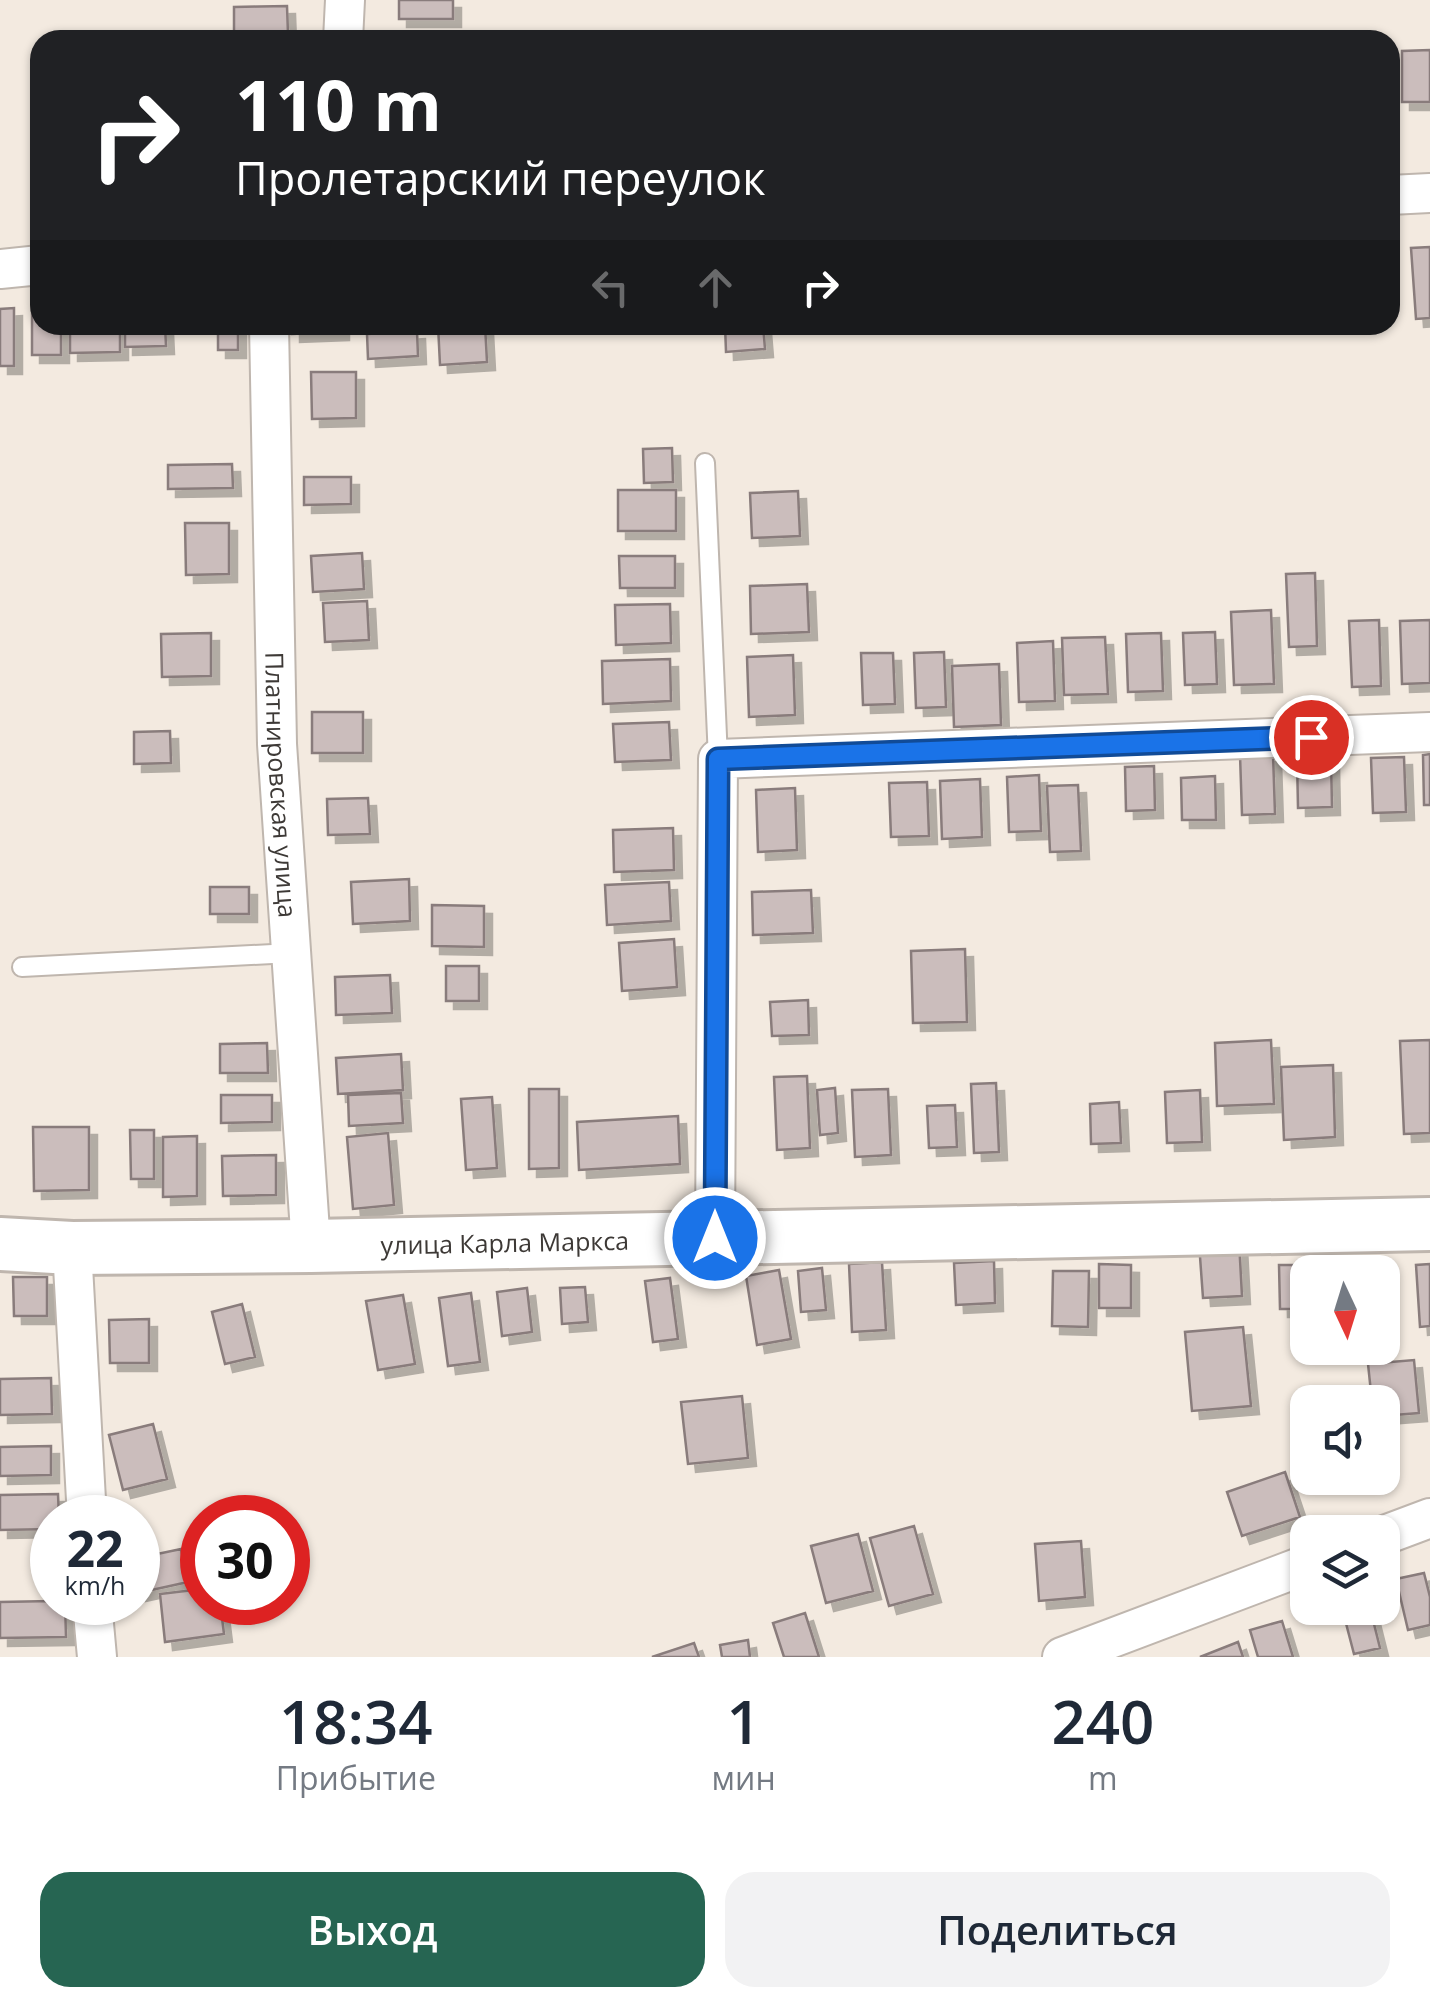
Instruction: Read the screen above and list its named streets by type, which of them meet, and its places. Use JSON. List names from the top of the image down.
{
  "streets": {
    "main road": ["улица Карла Маркса"],
    "street": ["Платнировская улица"]
  },
  "crossings": [
    ["Платнировская улица", "улица Карла Маркса"]
  ],
  "north": "bottom",
  "page": {
    "turn": ["110 m", "Пролетарский переулок"],
    "speed": "22 km/h",
    "limit": "30",
    "eta": [
      "18:34",
      "Прибытие",
      "1",
      "мин",
      "240",
      "m"
    ],
    "buttons": ["Выход", "Поделиться"]
  }
}
